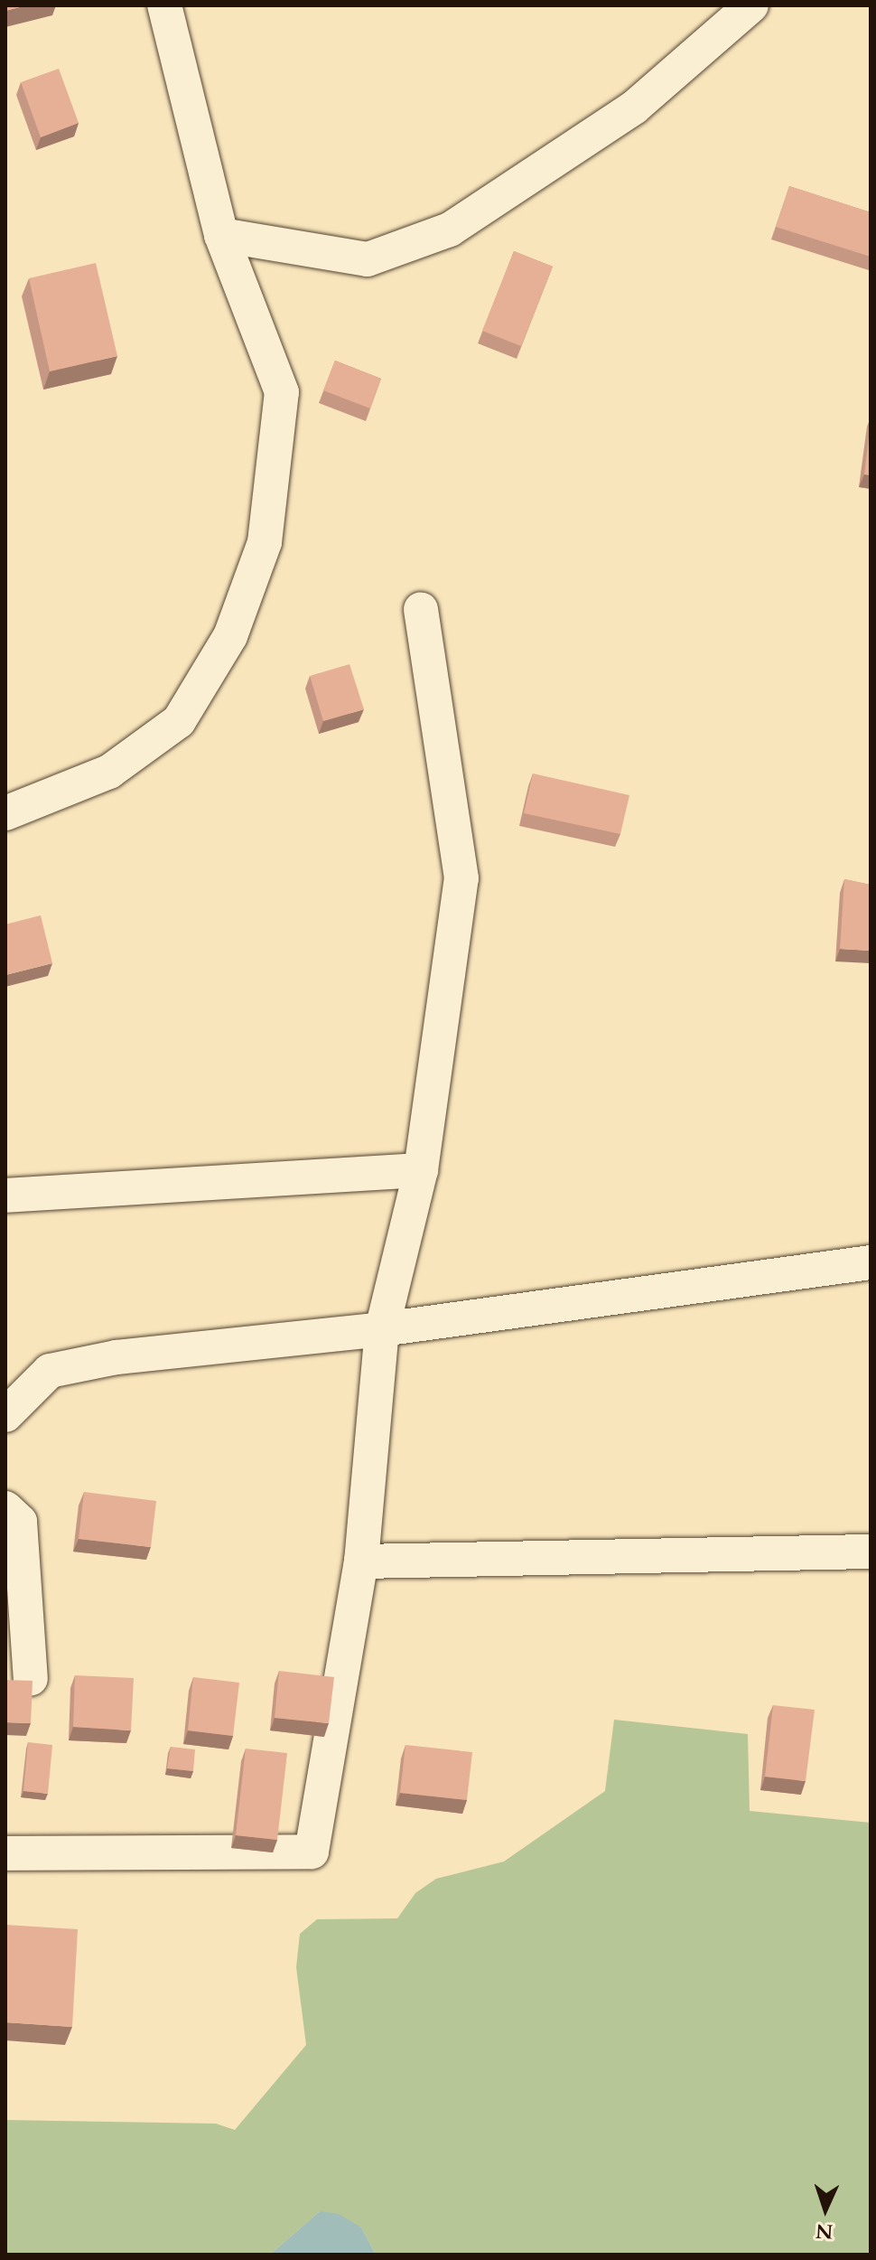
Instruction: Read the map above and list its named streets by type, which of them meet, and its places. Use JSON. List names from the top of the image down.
{
  "north": "bottom"
}
